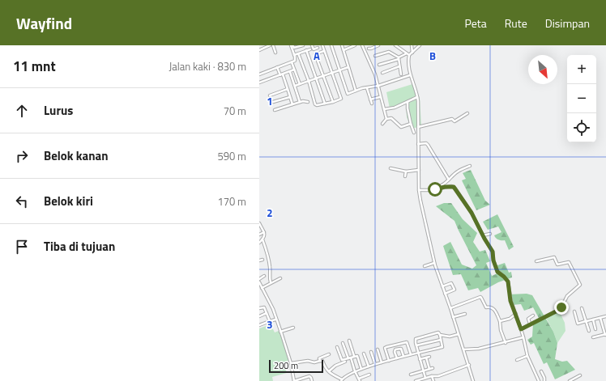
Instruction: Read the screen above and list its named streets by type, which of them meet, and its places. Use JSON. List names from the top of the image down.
{
  "scale_bar": "200 m",
  "north": "bottom right",
  "page": {
    "header": "Wayfind",
    "nav": ["Peta", "Rute", "Disimpan"],
    "heading": ["11 mnt", "Jalan kaki · 830 m"],
    "map_buttons": ["+", "−"],
    "list": [
      ["Lurus", "70 m"],
      ["Belok kanan", "590 m"],
      ["Belok kiri", "170 m"],
      "Tiba di tujuan"
    ],
    "scale": "200 m"
  },
  "grid": {
    "columns": ["A", "B"],
    "rows": ["1", "2", "3"]
  }
}
